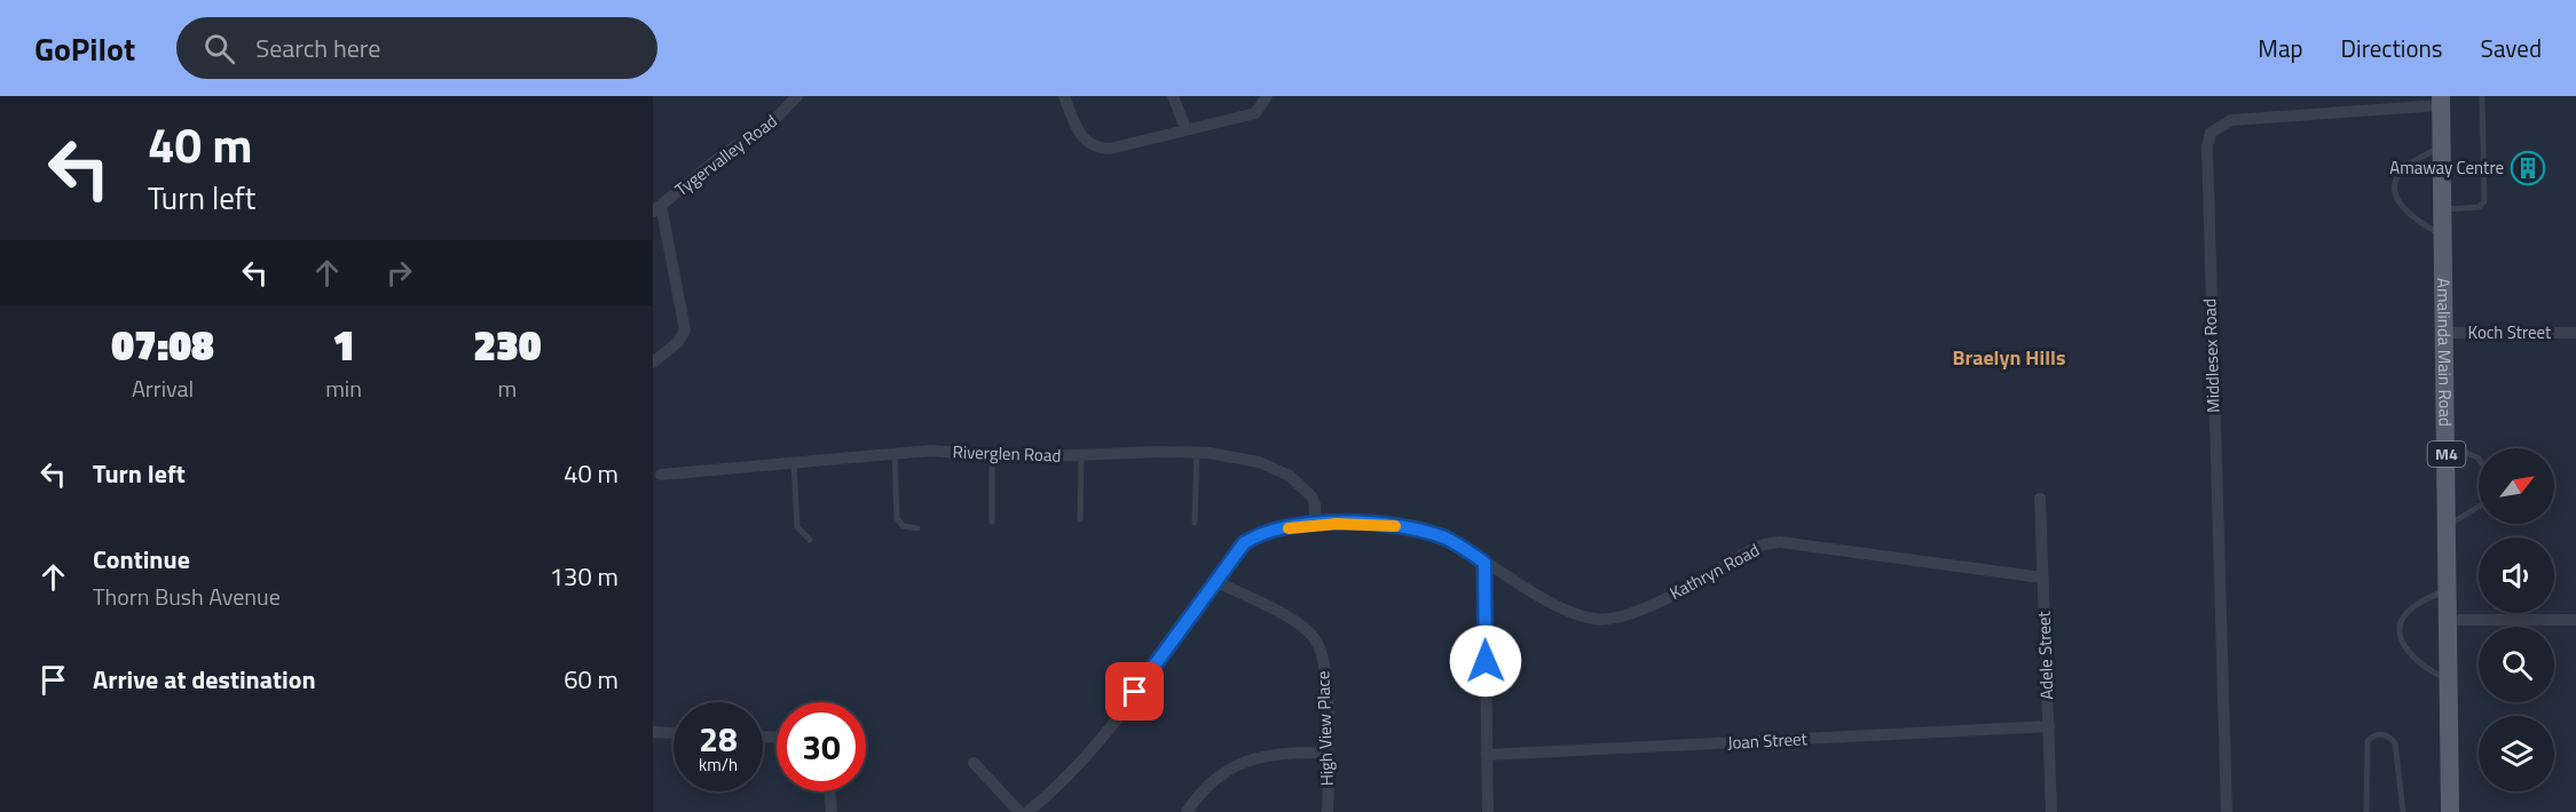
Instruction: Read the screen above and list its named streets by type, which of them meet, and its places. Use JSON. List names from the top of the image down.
{
  "streets": {
    "main road": ["Amalinda Main Road", "M4"],
    "street": [
      "Tygervalley Road",
      "Koch Street",
      "Middlesex Road",
      "Riverglen Road",
      "Kathryn Road",
      "Adele Street",
      "High View Place",
      "Joan Street"
    ]
  },
  "crossings": [
    ["Koch Street", "Amalinda Main Road"],
    ["Amalinda Main Road", "Middlesex Road"],
    ["Riverglen Road", "Kathryn Road"],
    ["Kathryn Road", "Adele Street"],
    ["Kathryn Road", "High View Place"],
    ["Adele Street", "Joan Street"]
  ],
  "districts": ["Braelyn Hills"],
  "places": {
    "building": ["Amaway Centre"]
  },
  "north": "top right",
  "page": {
    "header": "GoPilot",
    "search": "Search here",
    "nav": ["Map", "Directions", "Saved"],
    "turn": ["40 m", "Turn left"],
    "eta": [
      "07:08",
      "Arrival",
      "1",
      "min",
      "230",
      "m"
    ],
    "list": [
      {
        "name": "Turn left",
        "value": "40 m"
      },
      {
        "name": "Continue",
        "note": "Thorn Bush Avenue",
        "value": "130 m"
      },
      {
        "name": "Arrive at destination",
        "value": "60 m"
      }
    ],
    "speed": "28 km/h",
    "limit": "30"
  }
}
